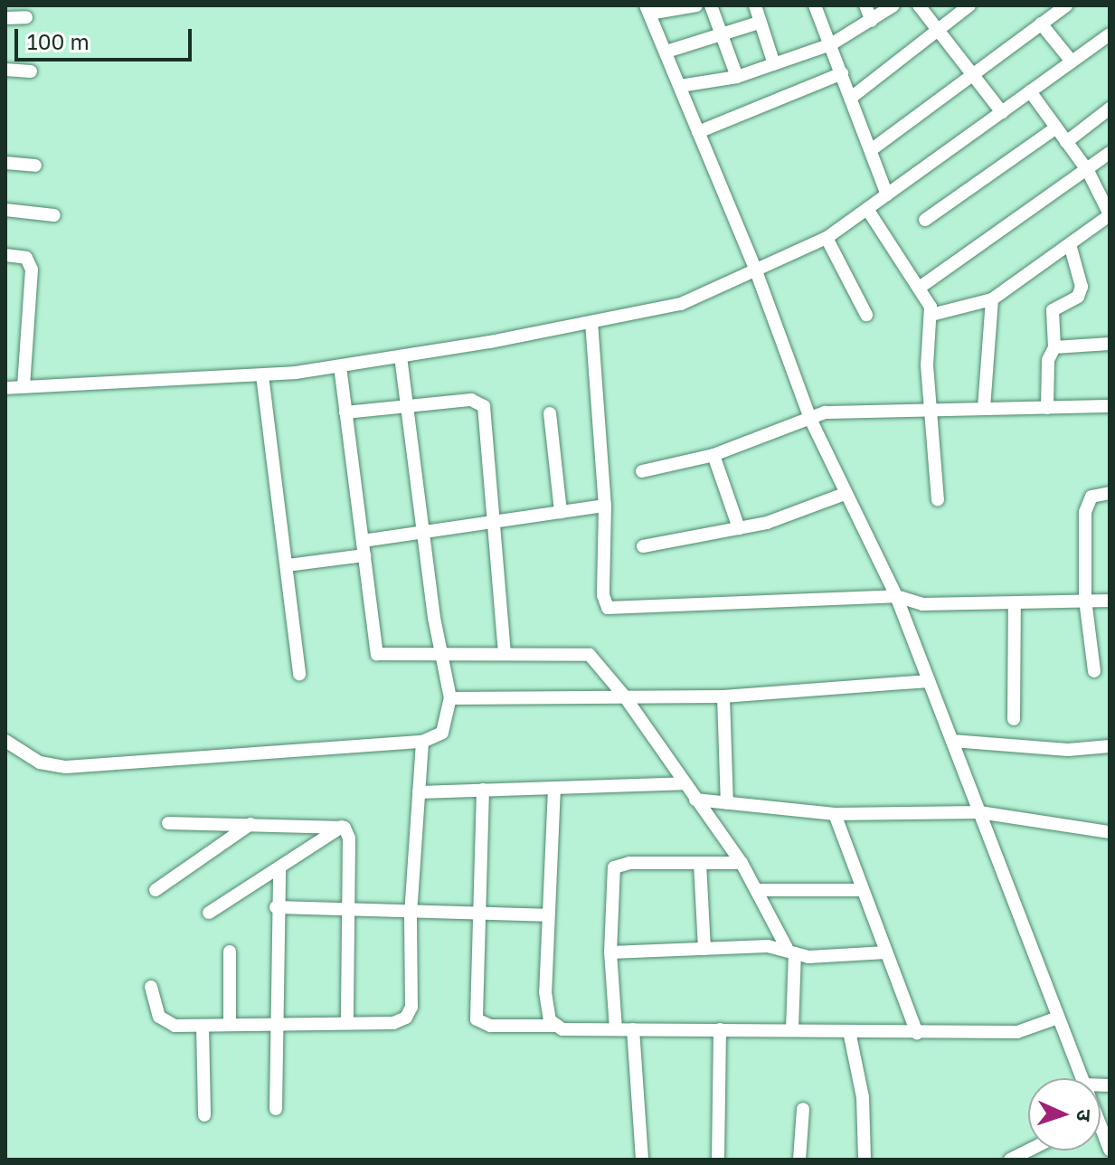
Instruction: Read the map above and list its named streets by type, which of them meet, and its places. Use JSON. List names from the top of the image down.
{
  "scale_bar": "100 m",
  "north": "right"
}
